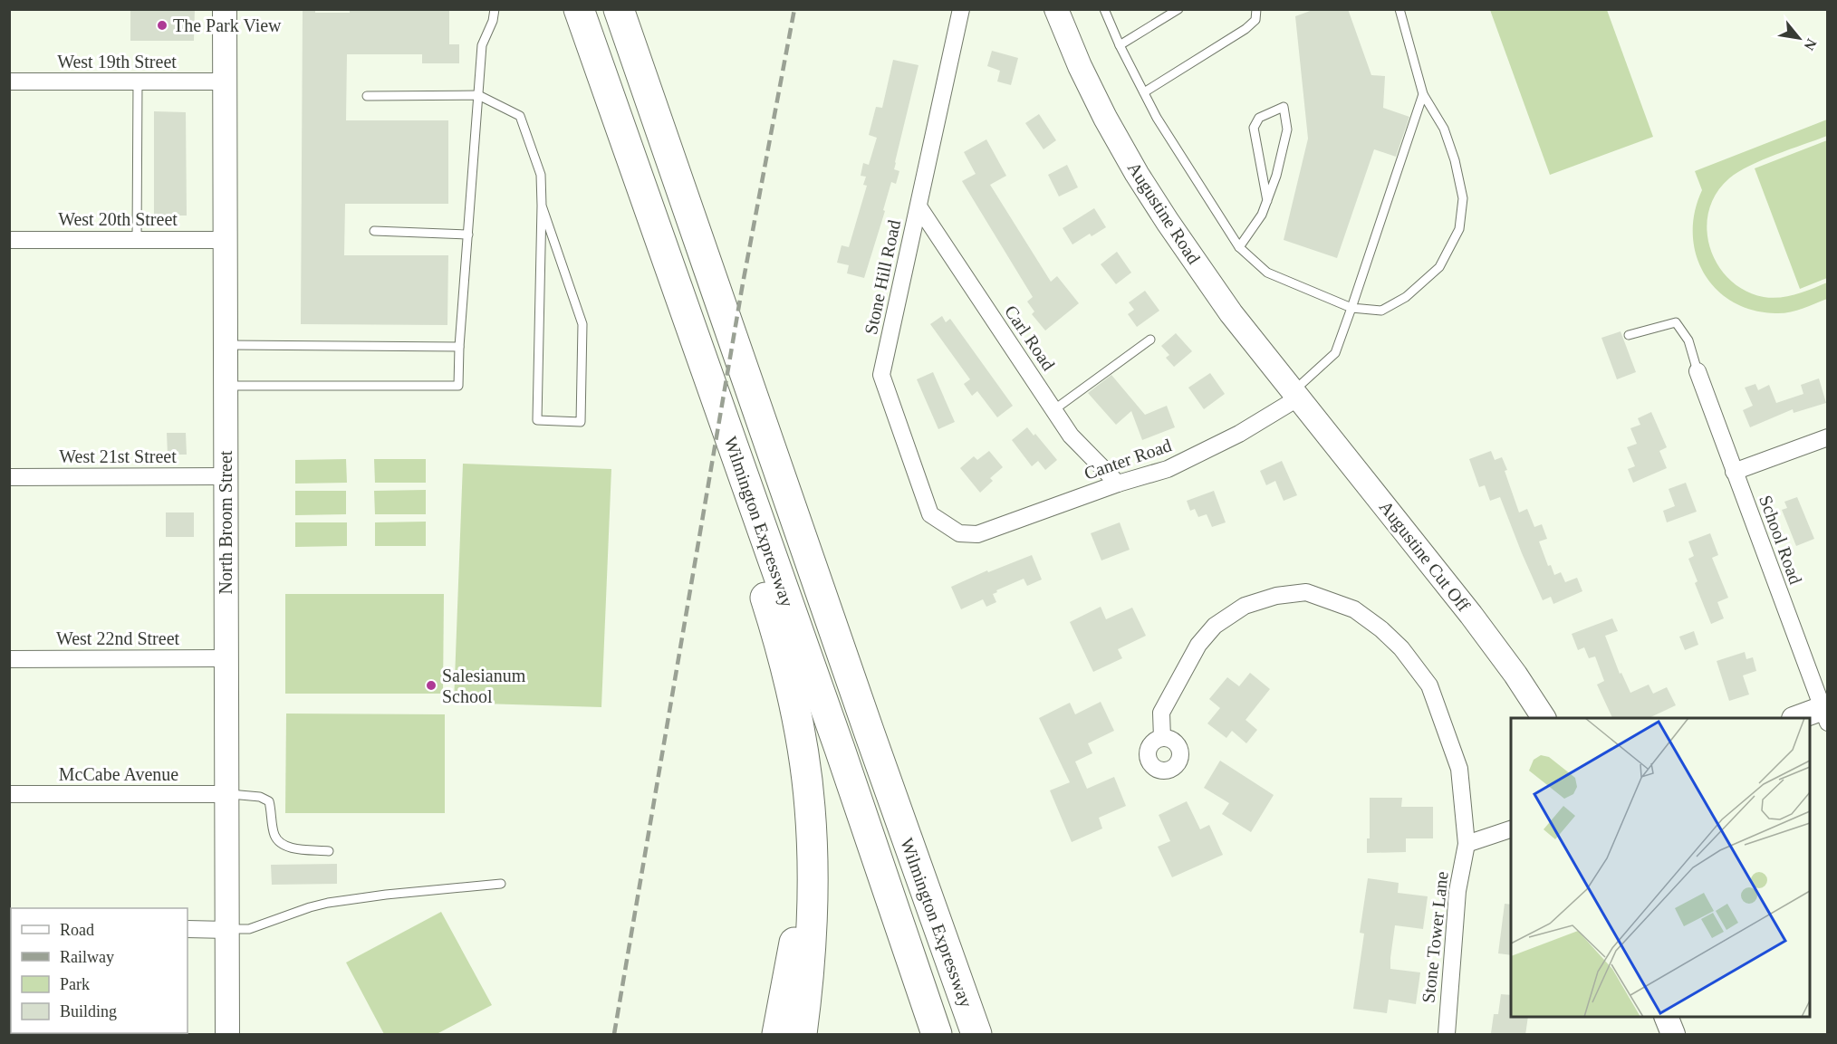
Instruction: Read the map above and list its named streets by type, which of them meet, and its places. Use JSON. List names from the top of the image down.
{
  "streets": {
    "highway": ["Wilmington Expressway"],
    "street": [
      "West 19th Street",
      "Augustine Road",
      "West 20th Street",
      "Stone Hill Road",
      "Carl Road",
      "West 21st Street",
      "Canter Road",
      "North Broom Street",
      "School Road",
      "Augustine Cut Off",
      "West 22nd Street",
      "McCabe Avenue",
      "Stone Tower Lane"
    ]
  },
  "crossings": [
    ["West 19th Street", "North Broom Street"],
    ["Augustine Road", "Canter Road"],
    ["Augustine Road", "Augustine Cut Off"],
    ["West 20th Street", "North Broom Street"],
    ["Stone Hill Road", "Carl Road"],
    ["Stone Hill Road", "Canter Road"],
    ["Carl Road", "Canter Road"],
    ["West 21st Street", "North Broom Street"],
    ["Canter Road", "Augustine Cut Off"],
    ["North Broom Street", "West 22nd Street"],
    ["North Broom Street", "McCabe Avenue"]
  ],
  "places": ["The Park View", "Salesianum School"],
  "legend": [
    "Road",
    "Railway",
    "Park",
    "Building"
  ],
  "north": "bottom right"
}
